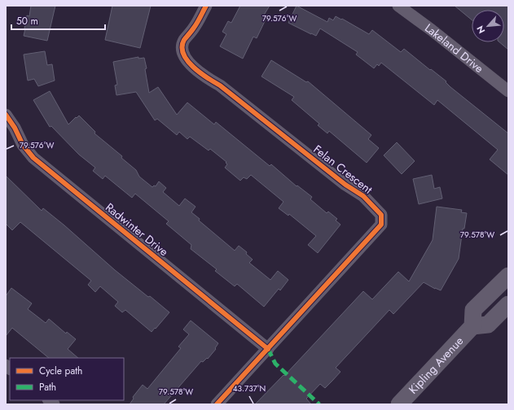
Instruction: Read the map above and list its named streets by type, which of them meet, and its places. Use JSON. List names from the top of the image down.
{
  "streets": {
    "main road": ["Kipling Avenue"],
    "street": ["Lakeland Drive", "Felan Crescent", "Radwinter Drive"]
  },
  "crossings": [
    ["Felan Crescent", "Radwinter Drive"]
  ],
  "legend": ["Cycle path", "Path"],
  "scale_bar": "50 m",
  "north": "bottom left",
  "coordinates": ["79.576°W", "79.578°W", "43.737°N"]
}
